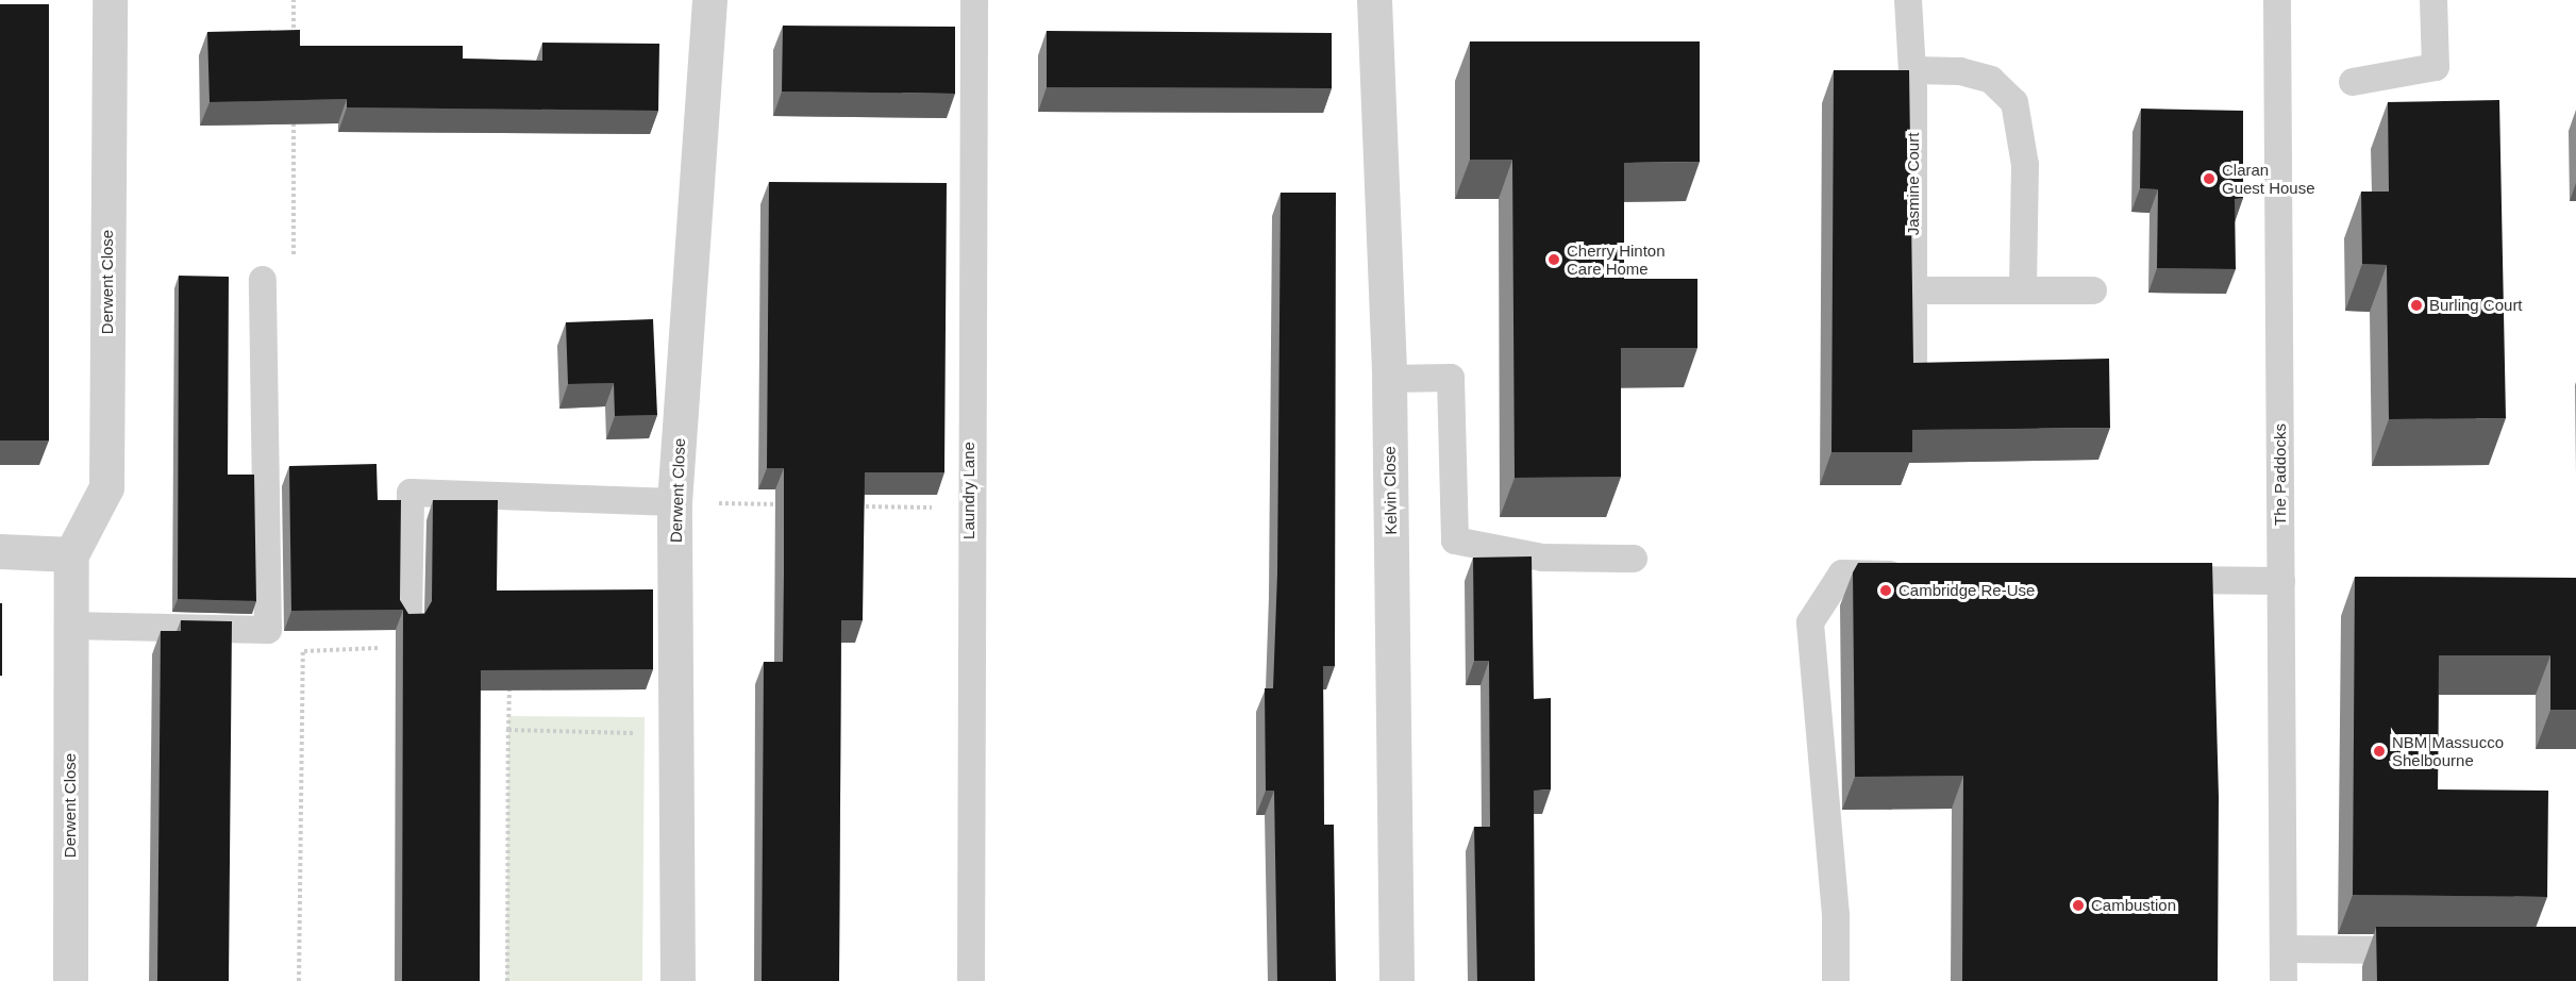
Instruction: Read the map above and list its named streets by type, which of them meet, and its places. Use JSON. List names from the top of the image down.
{
  "streets": {
    "street": ["Derwent Close", "Kelvin Close"],
    "lane": ["Jasmine Court", "The Paddocks", "Laundry Lane"]
  },
  "places": [
    "Claran Guest House",
    "Cherry Hinton Care Home",
    "Burling Court",
    "Cambridge Re-Use",
    "NBM Massucco Shelbourne",
    "Cambustion"
  ]
}
